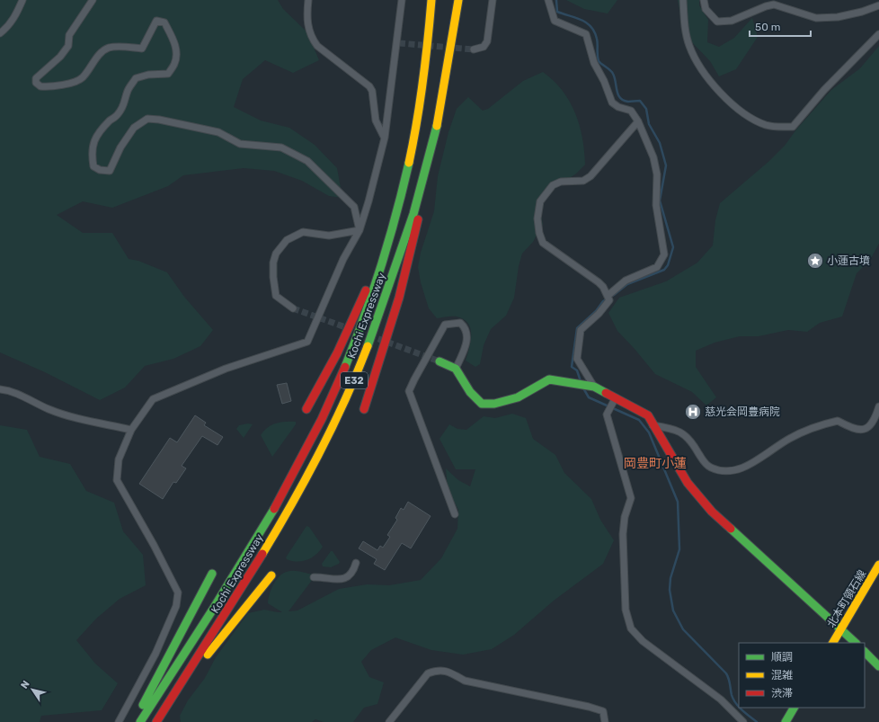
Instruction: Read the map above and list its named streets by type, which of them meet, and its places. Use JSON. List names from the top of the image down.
{
  "streets": {
    "main road": ["Kochi Expressway", "E32", "北本町領石線"]
  },
  "districts": ["岡豊町小蓮"],
  "places": {
    "place": ["小蓮古墳"],
    "hospital": ["慈光会岡豊病院"]
  },
  "legend": ["順調", "混雑", "渋滞"],
  "scale_bar": "50 m",
  "north": "top left"
}
